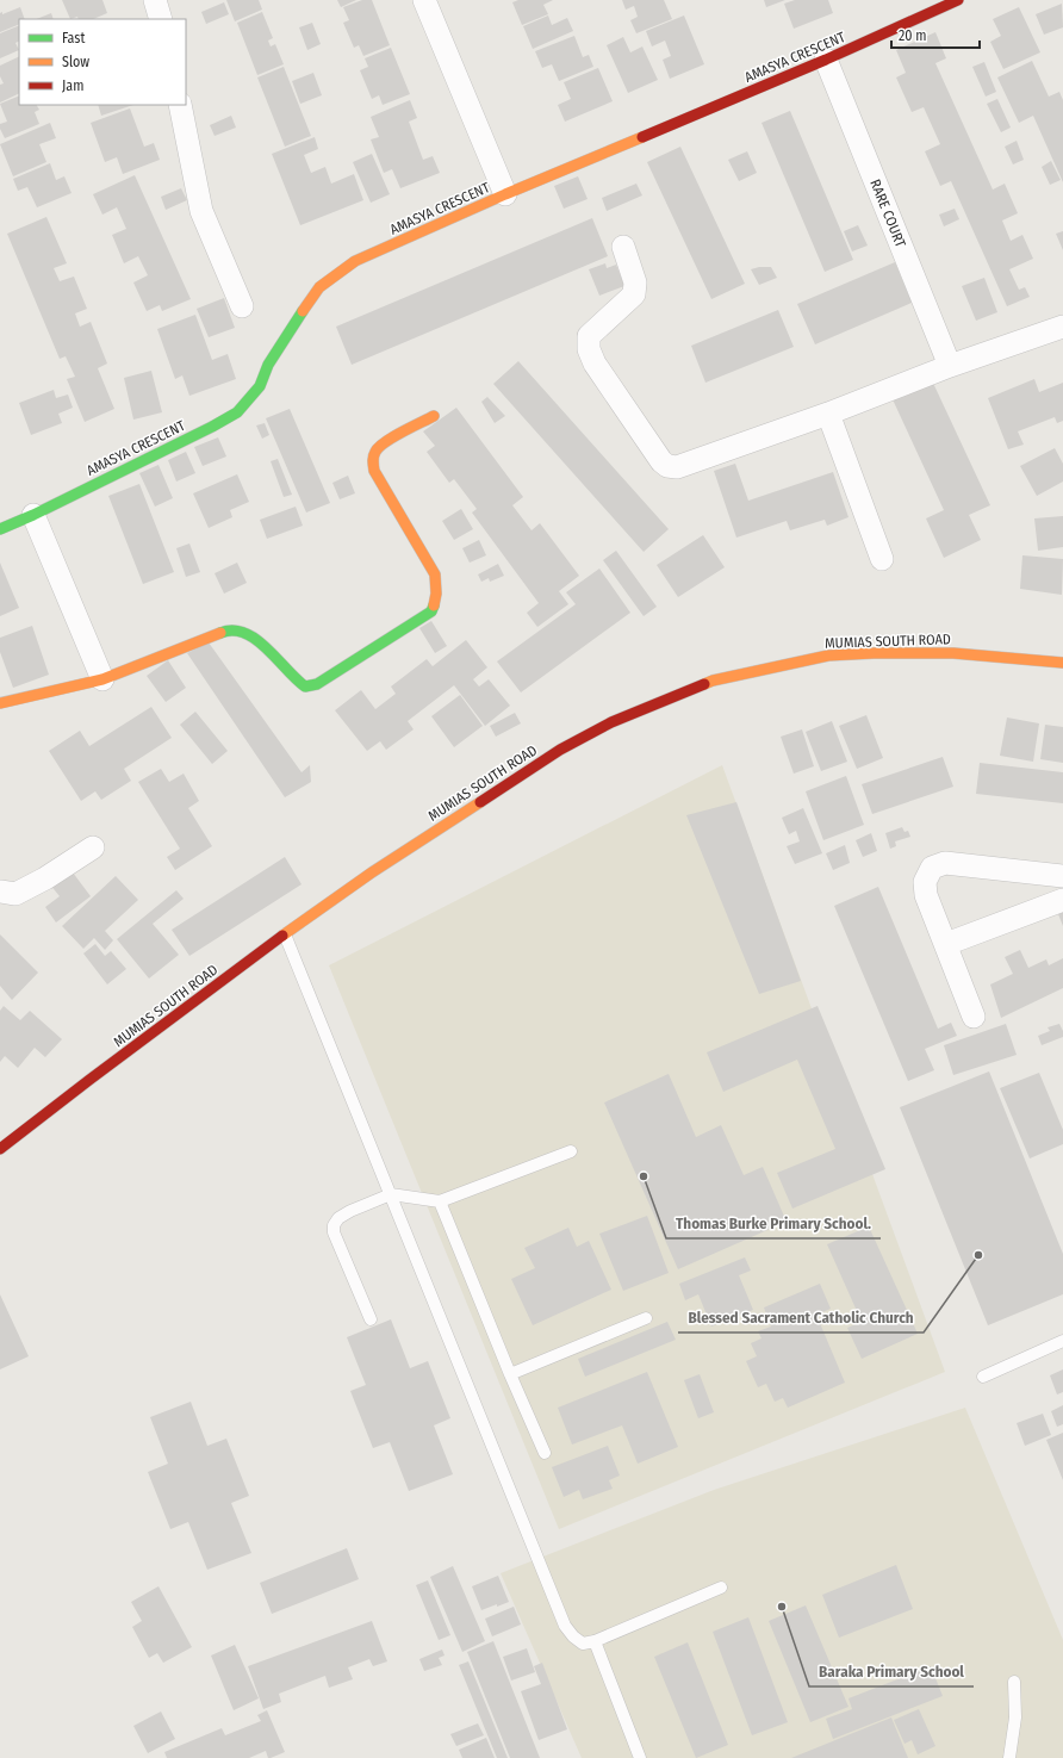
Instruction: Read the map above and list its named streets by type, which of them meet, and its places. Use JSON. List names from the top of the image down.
{
  "streets": {
    "street": ["AMASYA CRESCENT", "RARE COURT", "MUMIAS SOUTH ROAD"]
  },
  "crossings": [
    ["AMASYA CRESCENT", "RARE COURT"]
  ],
  "places": ["Thomas Burke Primary School.", "Blessed Sacrament Catholic Church", "Baraka Primary School"],
  "legend": ["Fast", "Slow", "Jam"],
  "scale_bar": "20 m"
}
